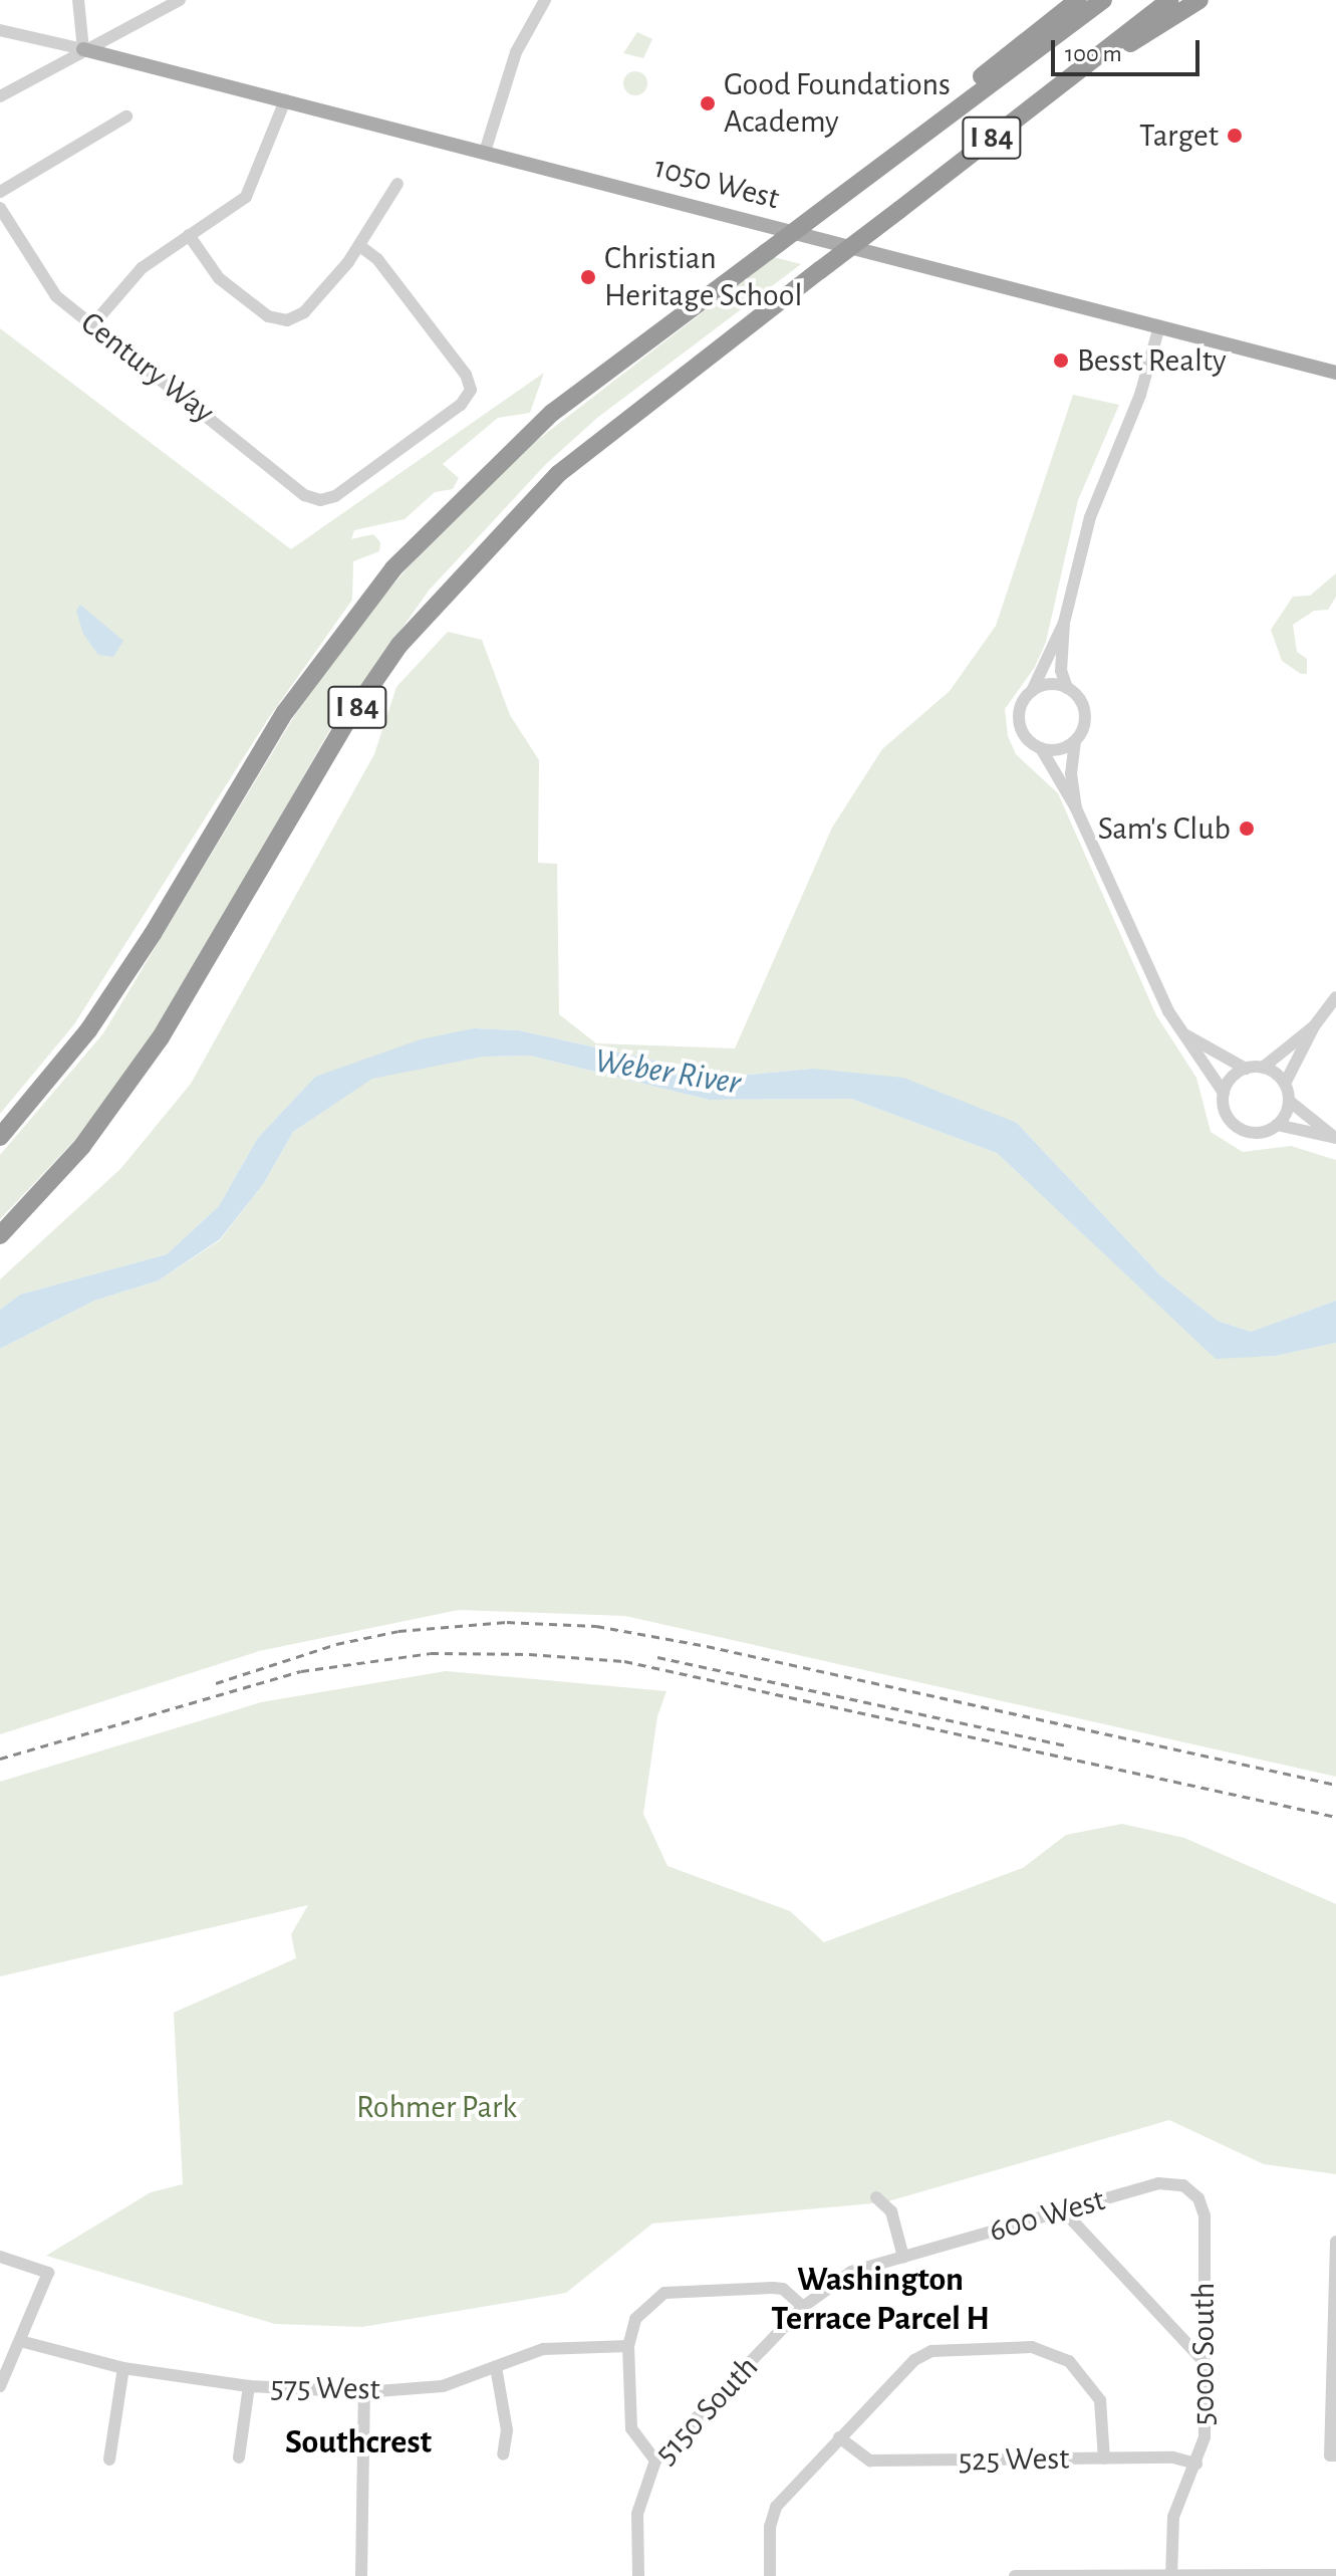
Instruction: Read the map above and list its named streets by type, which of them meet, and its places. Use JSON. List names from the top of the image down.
{
  "streets": {
    "highway": ["I 84"],
    "main road": ["1050 West"],
    "street": [
      "Century Way",
      "600 West",
      "5000 South",
      "575 West",
      "5150 South",
      "525 West"
    ]
  },
  "crossings": [
    ["600 West", "5000 South"],
    ["600 West", "5150 South"],
    ["5000 South", "525 West"]
  ],
  "districts": ["Washington Terrace Parcel H", "Southcrest"],
  "water": ["Weber River"],
  "parks": ["Rohmer Park"],
  "places": [
    "Good Foundations Academy",
    "Target",
    "Christian Heritage School",
    "Besst Realty",
    "Sam's Club"
  ],
  "scale_bar": "100 m"
}
